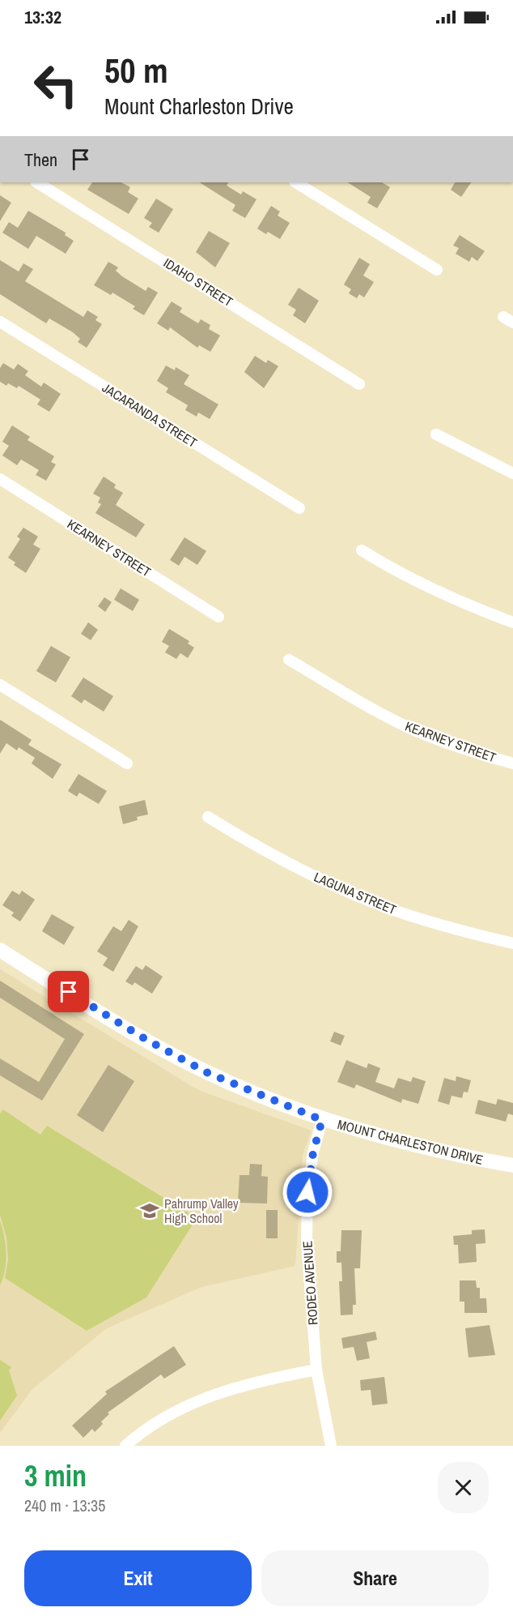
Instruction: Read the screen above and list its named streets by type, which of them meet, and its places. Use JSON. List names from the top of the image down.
{
  "streets": {
    "street": [
      "IDAHO STREET",
      "JACARANDA STREET",
      "KEARNEY STREET",
      "LAGUNA STREET",
      "MOUNT CHARLESTON DRIVE",
      "RODEO AVENUE"
    ]
  },
  "crossings": [
    ["MOUNT CHARLESTON DRIVE", "RODEO AVENUE"]
  ],
  "places": {
    "school or university": ["Pahrump Valley High School"]
  },
  "page": {
    "status": "13:32",
    "turn": ["50 m", "Mount Charleston Drive"],
    "then": "Then",
    "heading": ["3 min", "240 m · 13:35"],
    "buttons": ["Exit", "Share"]
  }
}
